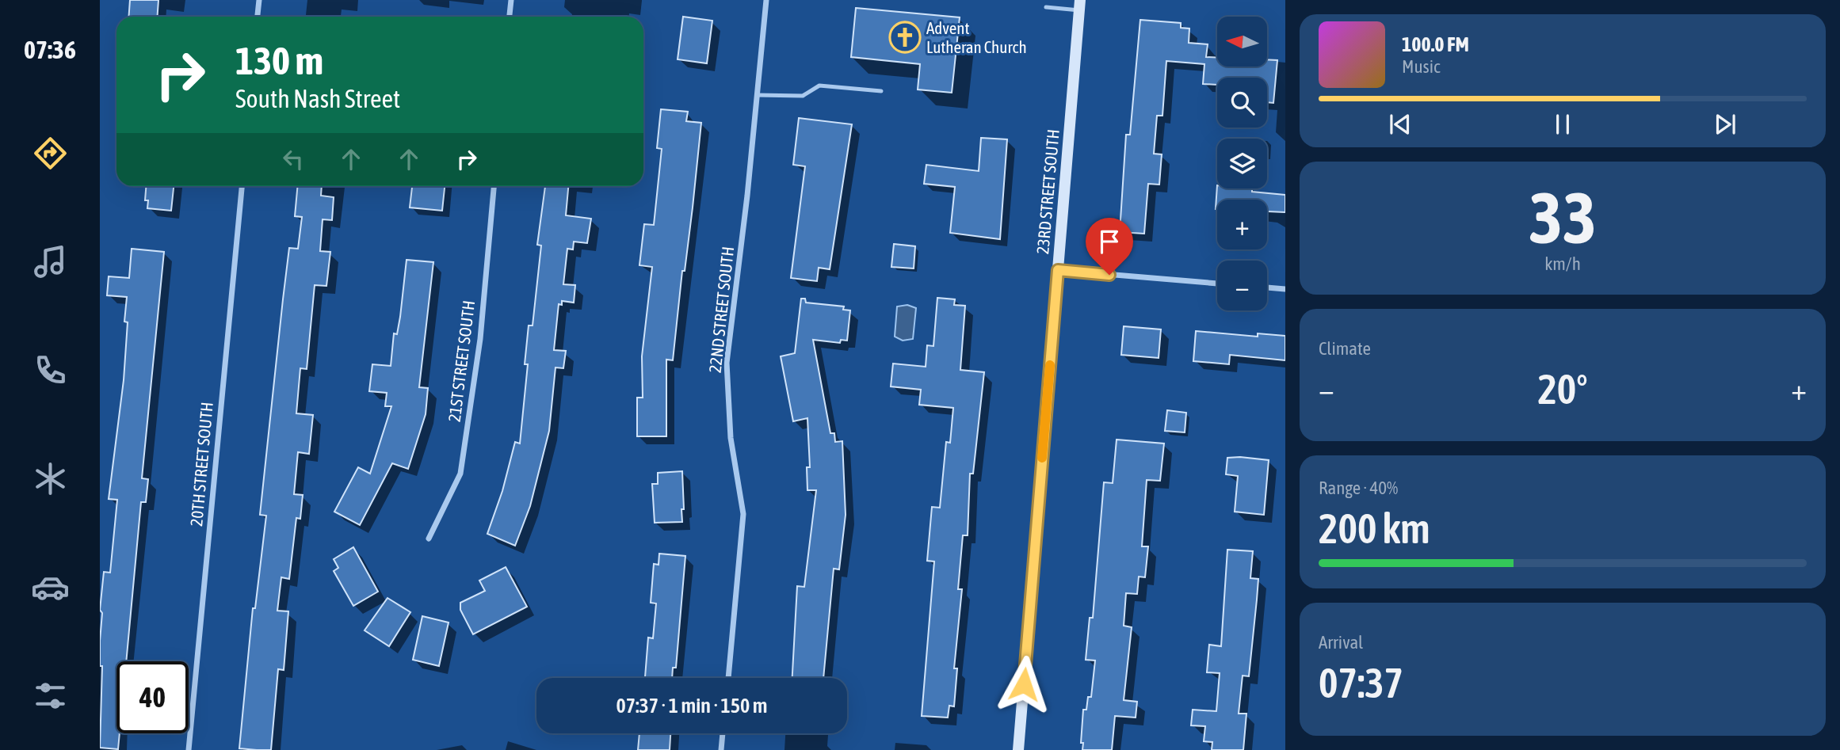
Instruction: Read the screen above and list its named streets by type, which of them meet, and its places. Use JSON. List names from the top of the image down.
{
  "streets": {
    "street": [
      "23RD STREET SOUTH",
      "22ND STREET SOUTH",
      "21ST STREET SOUTH",
      "20TH STREET SOUTH"
    ]
  },
  "places": {
    "church": ["Advent Lutheran Church"]
  },
  "north": "left",
  "page": {
    "tabs": "07:36",
    "map_buttons": ["+", "−"],
    "turn": ["130 m", "South Nash Street"],
    "song": ["100.0 FM", "Music"],
    "tile": [
      ["33", "km/h"],
      "Climate",
      ["Range · 40%", "200 km"],
      ["Arrival", "07:37"]
    ],
    "heat": ["−", "20°", "+"],
    "limit": "40",
    "trip": "07:37 · 1 min · 150 m"
  }
}
